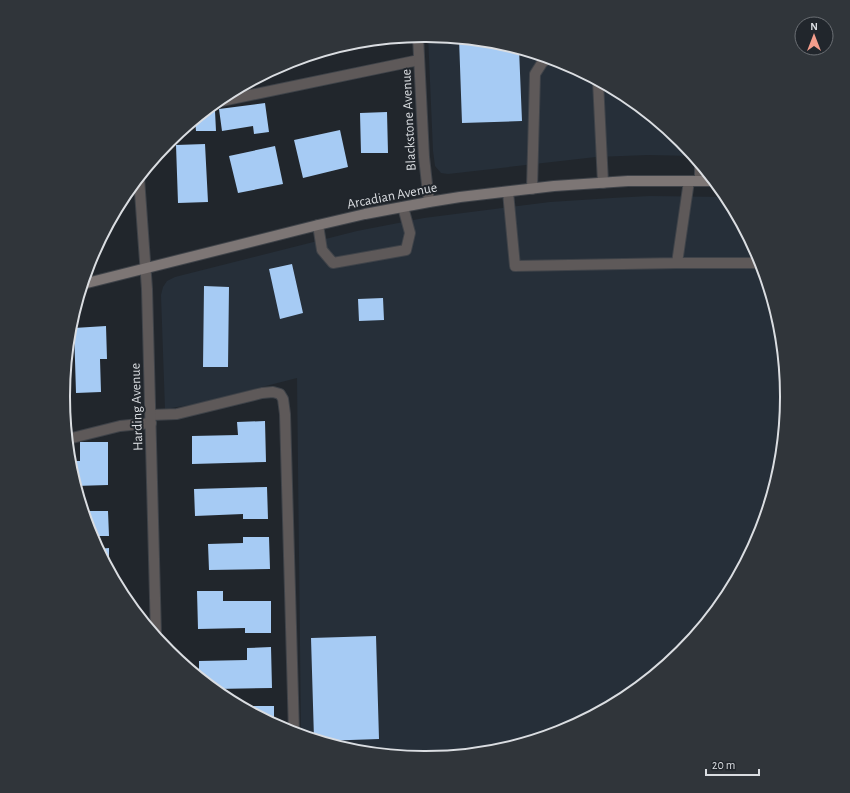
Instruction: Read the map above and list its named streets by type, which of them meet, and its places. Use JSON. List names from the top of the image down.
{
  "streets": {
    "main road": ["Arcadian Avenue"],
    "street": ["Blackstone Avenue", "Harding Avenue"]
  },
  "crossings": [
    ["Blackstone Avenue", "Arcadian Avenue"],
    ["Arcadian Avenue", "Harding Avenue"]
  ],
  "scale_bar": "20 m",
  "north": "top"
}
